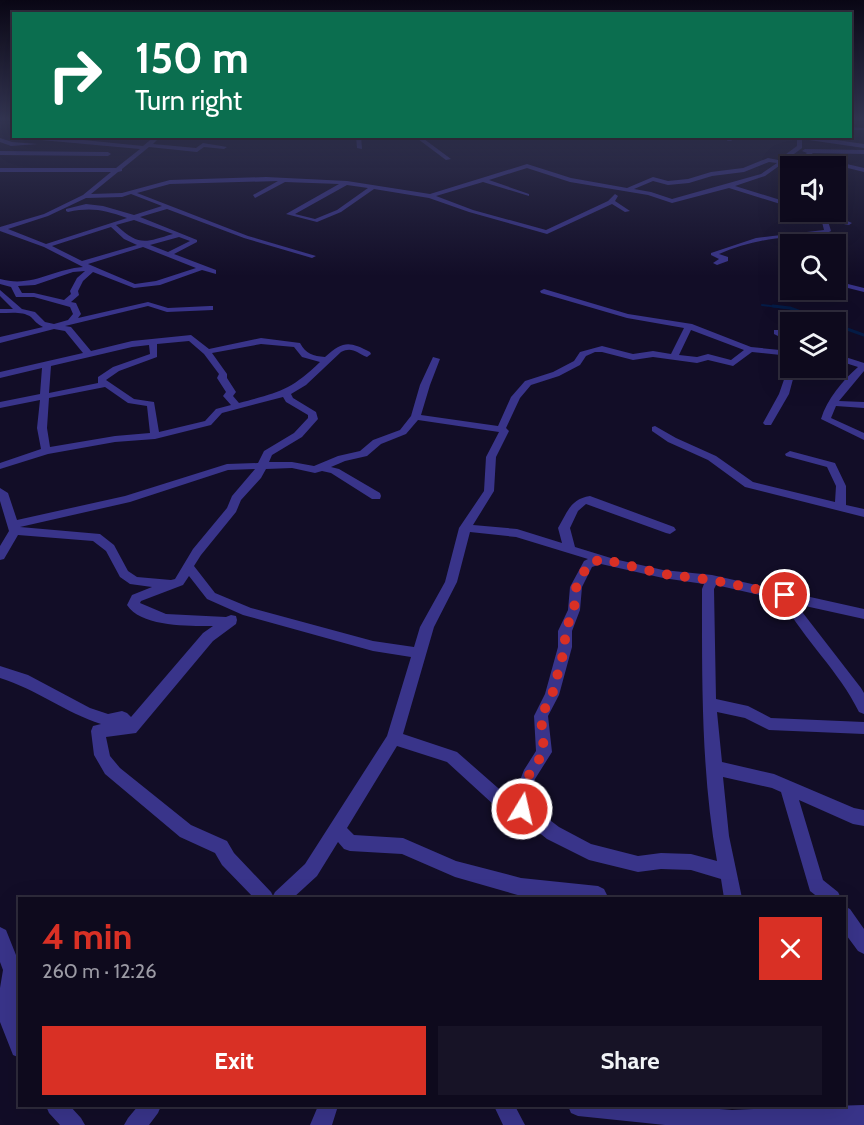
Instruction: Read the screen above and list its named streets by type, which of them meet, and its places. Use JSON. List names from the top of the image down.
{
  "page": {
    "turn": ["150 m", "Turn right"],
    "heading": ["4 min", "260 m · 12:26"],
    "buttons": ["Exit", "Share"]
  }
}
